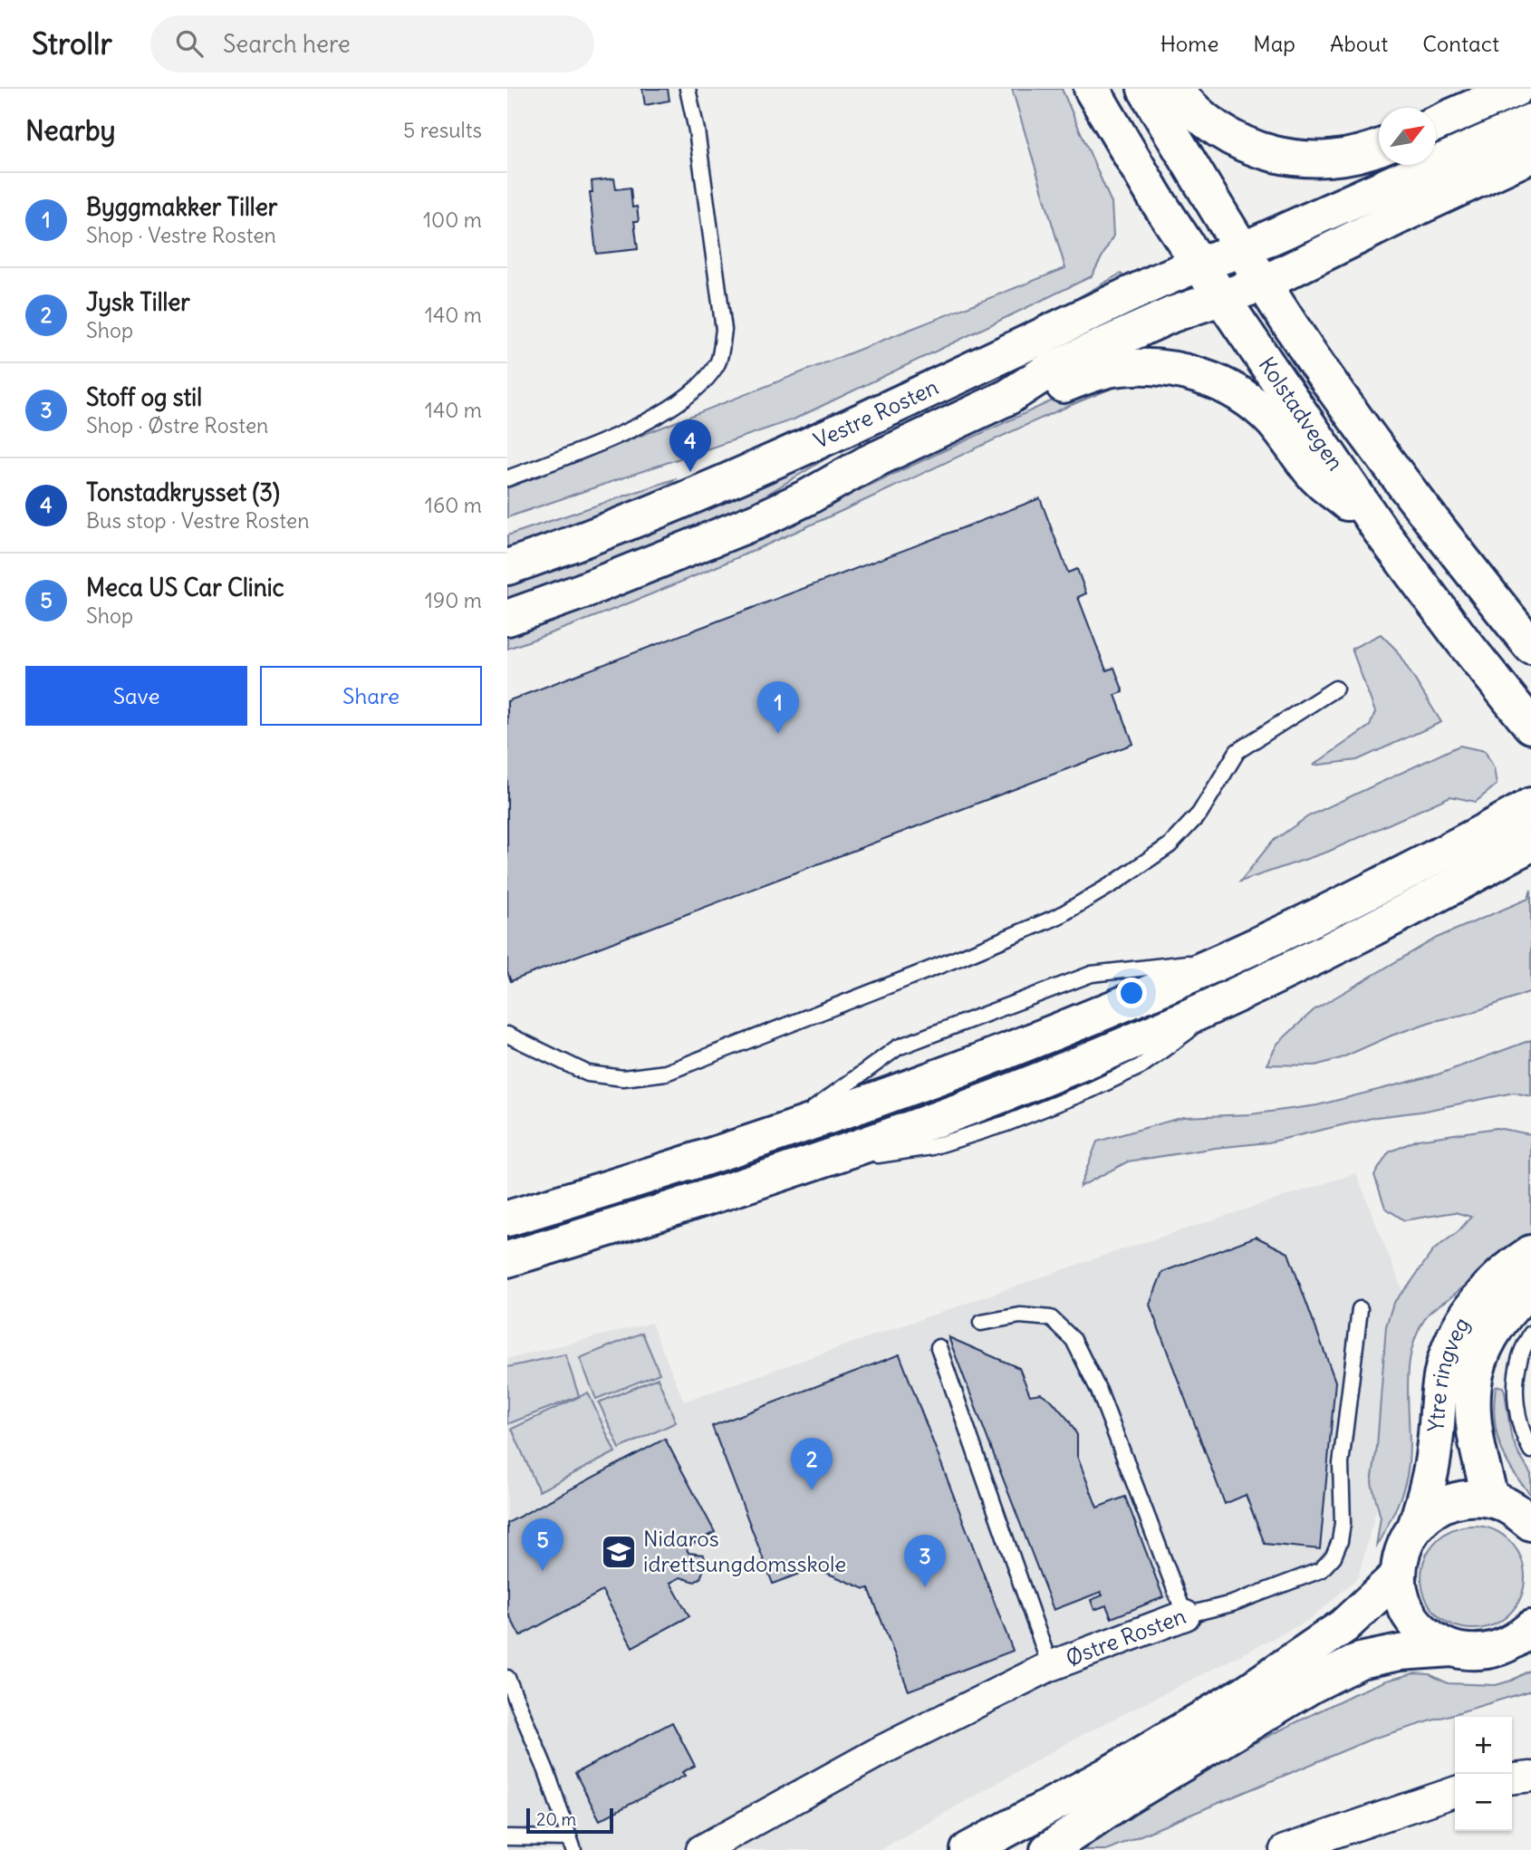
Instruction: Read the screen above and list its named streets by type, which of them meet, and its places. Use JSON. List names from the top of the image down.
{
  "streets": {
    "main road": ["Vestre Rosten", "Kolstadvegen", "Ytre ringveg"],
    "street": ["Østre Rosten"]
  },
  "crossings": [
    ["Vestre Rosten", "Kolstadvegen"]
  ],
  "places": {
    "school or university": ["Nidaros idrettsungdomsskole"]
  },
  "scale_bar": "20 m",
  "north": "top right",
  "page": {
    "header": "Strollr",
    "search": "Search here",
    "nav": [
      "Home",
      "Map",
      "About",
      "Contact"
    ],
    "heading": ["Nearby", "5 results"],
    "list": [
      {
        "mark": "1",
        "name": "Byggmakker Tiller",
        "note": "Shop · Vestre Rosten",
        "value": "100 m"
      },
      {
        "mark": "2",
        "name": "Jysk Tiller",
        "note": "Shop",
        "value": "140 m"
      },
      {
        "mark": "3",
        "name": "Stoff og stil",
        "note": "Shop · Østre Rosten",
        "value": "140 m"
      },
      {
        "mark": "4",
        "name": "Tonstadkrysset (3)",
        "note": "Bus stop · Vestre Rosten",
        "value": "160 m"
      },
      {
        "mark": "5",
        "name": "Meca US Car Clinic",
        "note": "Shop",
        "value": "190 m"
      }
    ],
    "pins": [
      "4",
      "1",
      "2",
      "5",
      "3"
    ],
    "buttons": ["Save", "Share"],
    "map_buttons": ["+", "−"],
    "scale": "20 m"
  }
}
